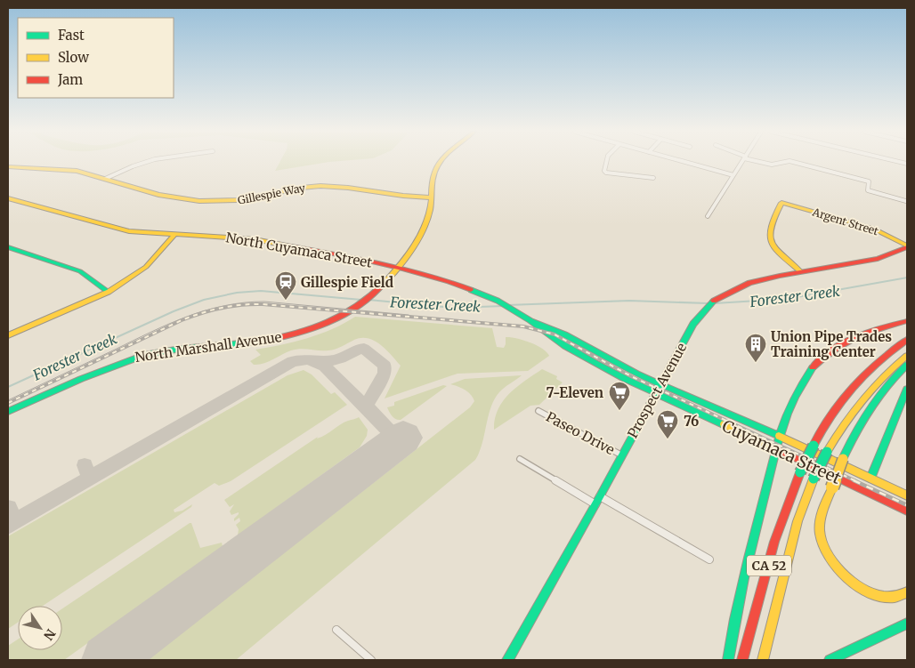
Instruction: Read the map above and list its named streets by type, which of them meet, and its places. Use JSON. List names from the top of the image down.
{
  "streets": {
    "main road": [
      "Gillespie Way",
      "Argent Street",
      "North Cuyamaca Street",
      "North Marshall Avenue",
      "Prospect Avenue",
      "Cuyamaca Street",
      "CA 52"
    ],
    "street": ["Paseo Drive"]
  },
  "crossings": [
    ["Gillespie Way", "North Marshall Avenue"],
    ["Argent Street", "Prospect Avenue"],
    ["North Cuyamaca Street", "North Marshall Avenue"],
    ["North Cuyamaca Street", "Prospect Avenue"],
    ["North Cuyamaca Street", "Cuyamaca Street"],
    ["Prospect Avenue", "Paseo Drive"],
    ["Prospect Avenue", "Cuyamaca Street"]
  ],
  "water": ["Forester Creek"],
  "places": {
    "station": ["Gillespie Field"],
    "building": ["Union Pipe Trades Training Center"],
    "supermarket": ["7-Eleven", "76"]
  },
  "legend": ["Fast", "Slow", "Jam"],
  "north": "bottom right"
}
